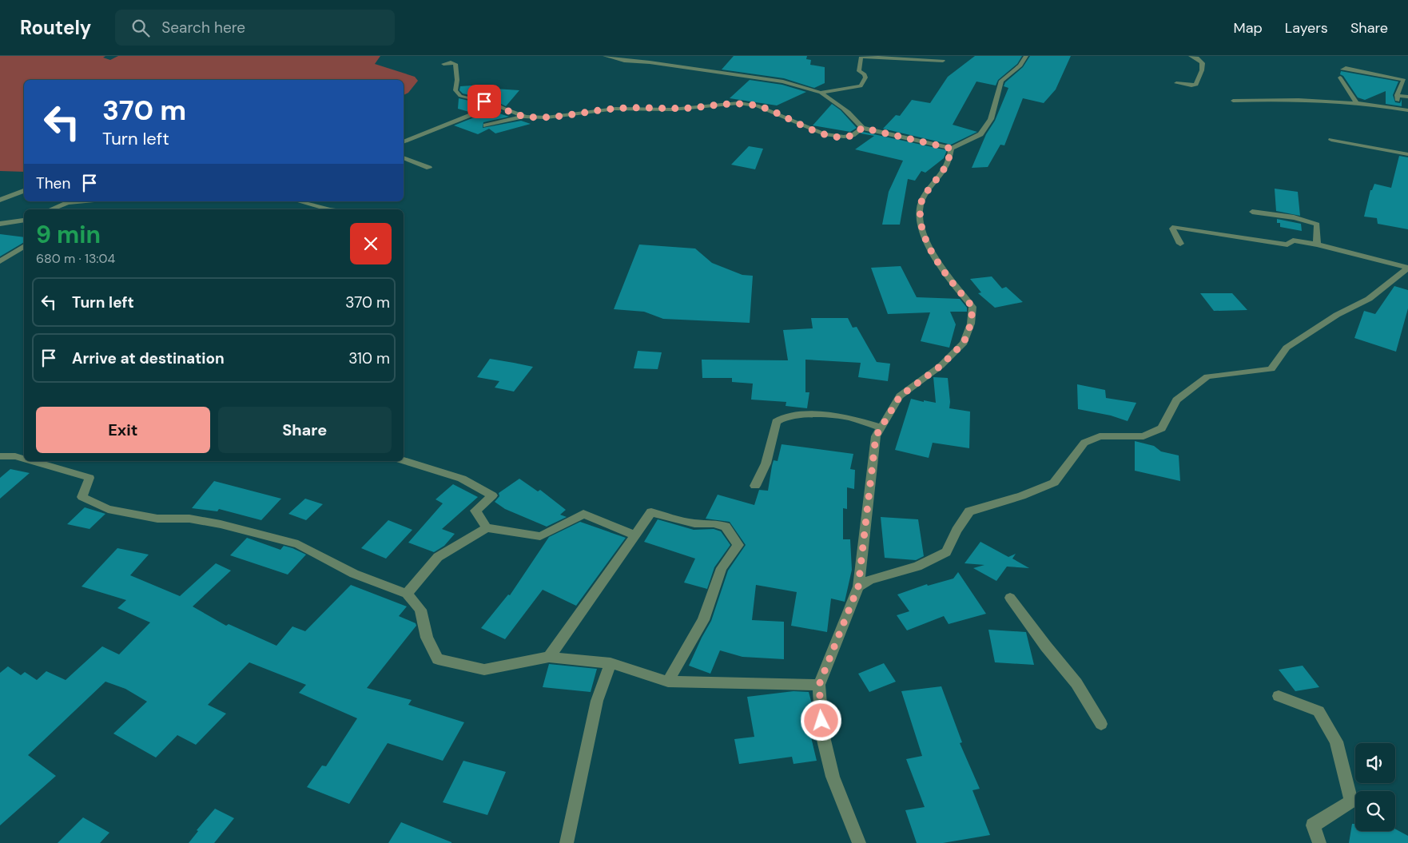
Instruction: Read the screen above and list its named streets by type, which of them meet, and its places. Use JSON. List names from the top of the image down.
{
  "page": {
    "header": "Routely",
    "search": "Search here",
    "nav": ["Map", "Layers", "Share"],
    "turn": ["370 m", "Turn left"],
    "then": "Then",
    "heading": ["9 min", "680 m · 13:04"],
    "list": [
      {
        "name": "Turn left",
        "value": "370 m"
      },
      {
        "name": "Arrive at destination",
        "value": "310 m"
      }
    ],
    "buttons": ["Exit", "Share"]
  }
}
